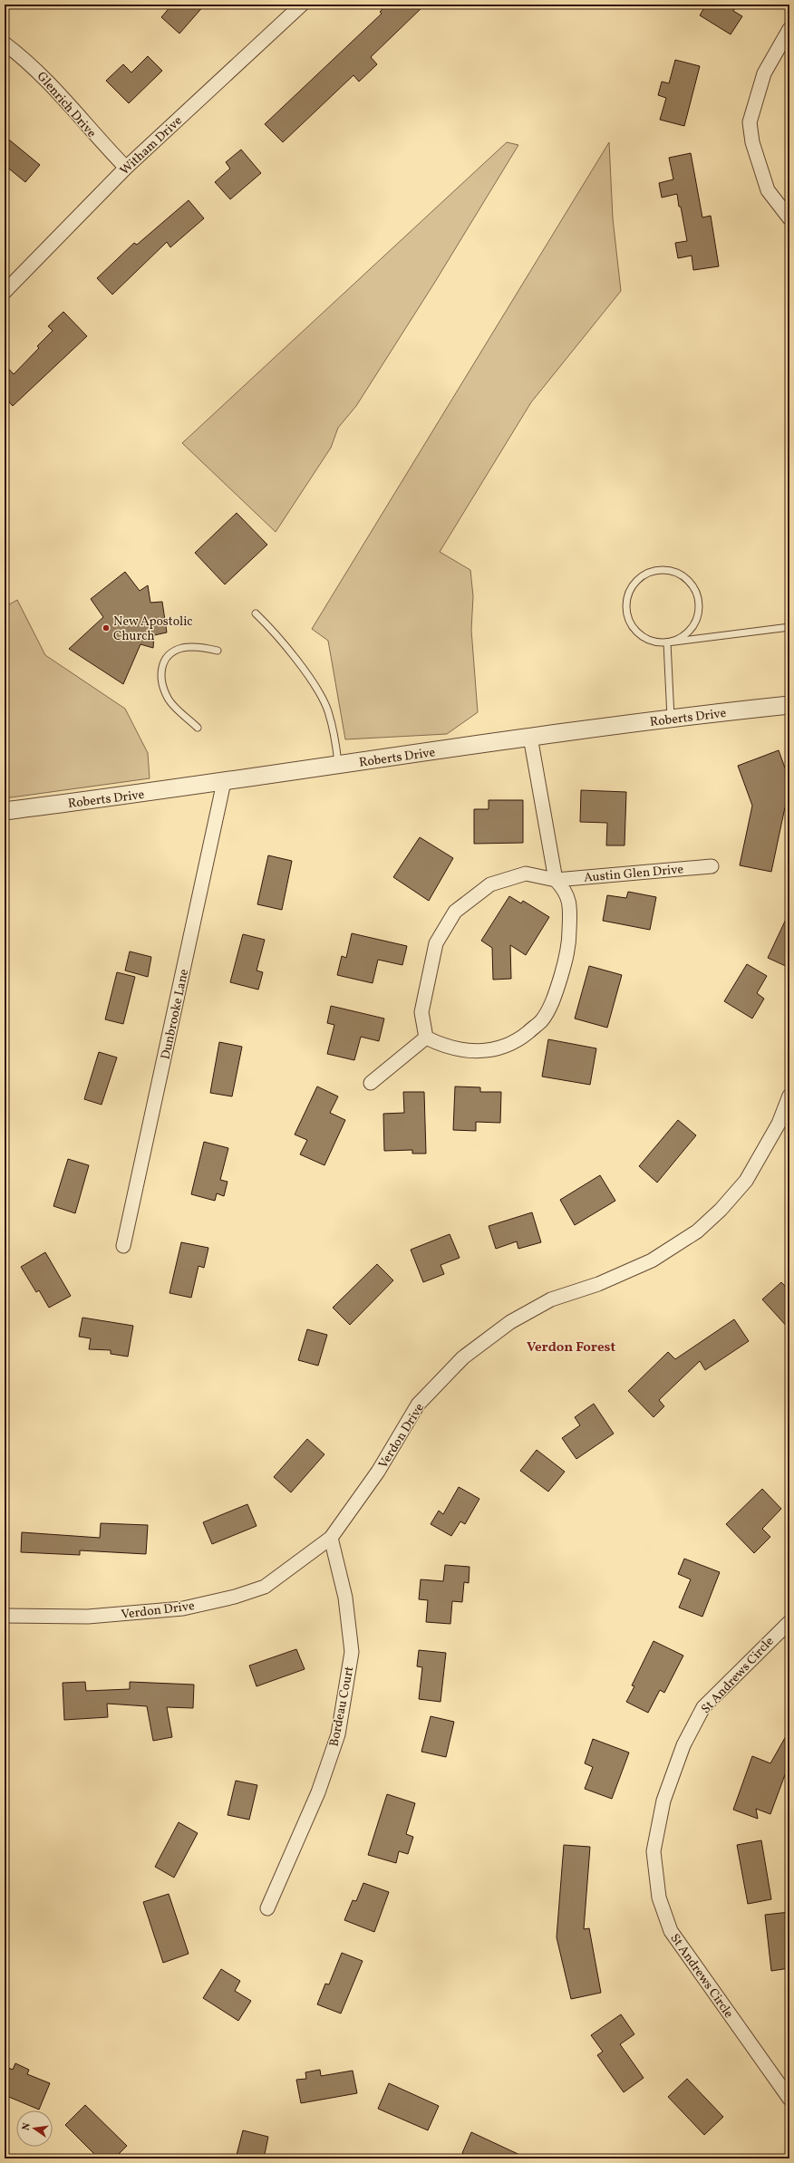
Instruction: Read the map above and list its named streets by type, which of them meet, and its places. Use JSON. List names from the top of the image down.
{
  "streets": {
    "street": [
      "Glenrich Drive",
      "Witham Drive",
      "Roberts Drive",
      "Austin Glen Drive",
      "Dunbrooke Lane",
      "Verdon Drive",
      "St Andrews Circle",
      "Bordeau Court"
    ]
  },
  "crossings": [
    ["Glenrich Drive", "Witham Drive"],
    ["Roberts Drive", "Dunbrooke Lane"],
    ["Verdon Drive", "Bordeau Court"]
  ],
  "districts": ["Verdon Forest"],
  "places": ["New Apostolic Church"],
  "north": "left"
}
